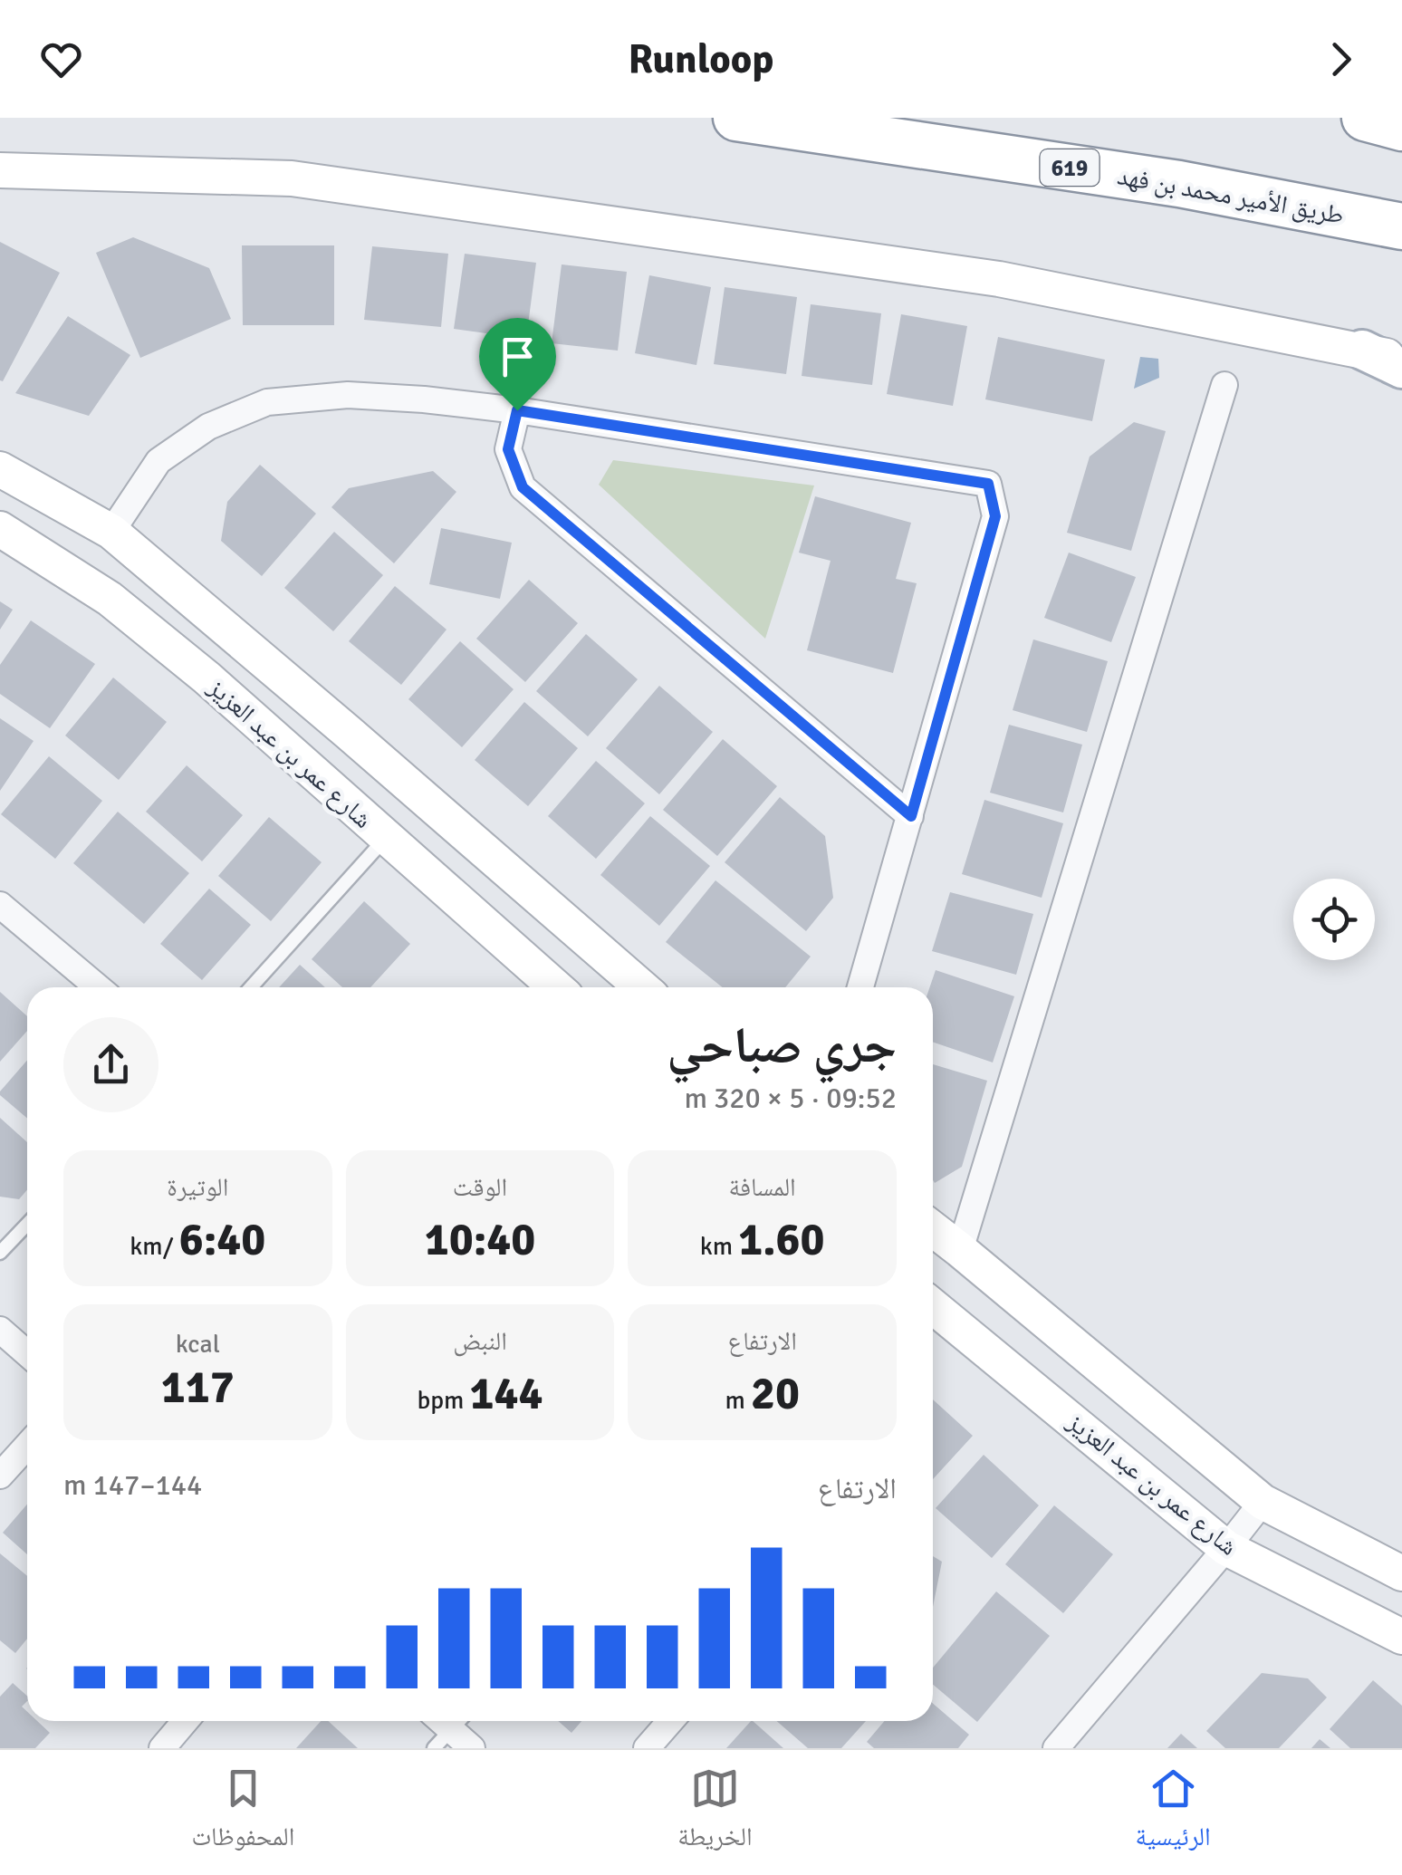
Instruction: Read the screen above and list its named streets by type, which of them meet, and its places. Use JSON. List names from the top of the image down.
{
  "streets": {
    "highway": ["619", "طريق الأمير محمد بن فهد"],
    "street": ["شارع عمر بن عبد العزيز"]
  },
  "page": {
    "header": "Runloop",
    "heading": ["جري صباحي", "09:52 · 5 × 320 m"],
    "stats": [
      ["المسافة", "1.60 km"],
      ["الوقت", "10:40"],
      ["الوتيرة", "6:40 /km"],
      ["الارتفاع", "20 m"],
      ["النبض", "144 bpm"],
      ["kcal", "117"]
    ],
    "chart": ["الارتفاع", "144–147 m"],
    "tabs": ["الرئيسية", "الخريطة", "المحفوظات"]
  }
}
